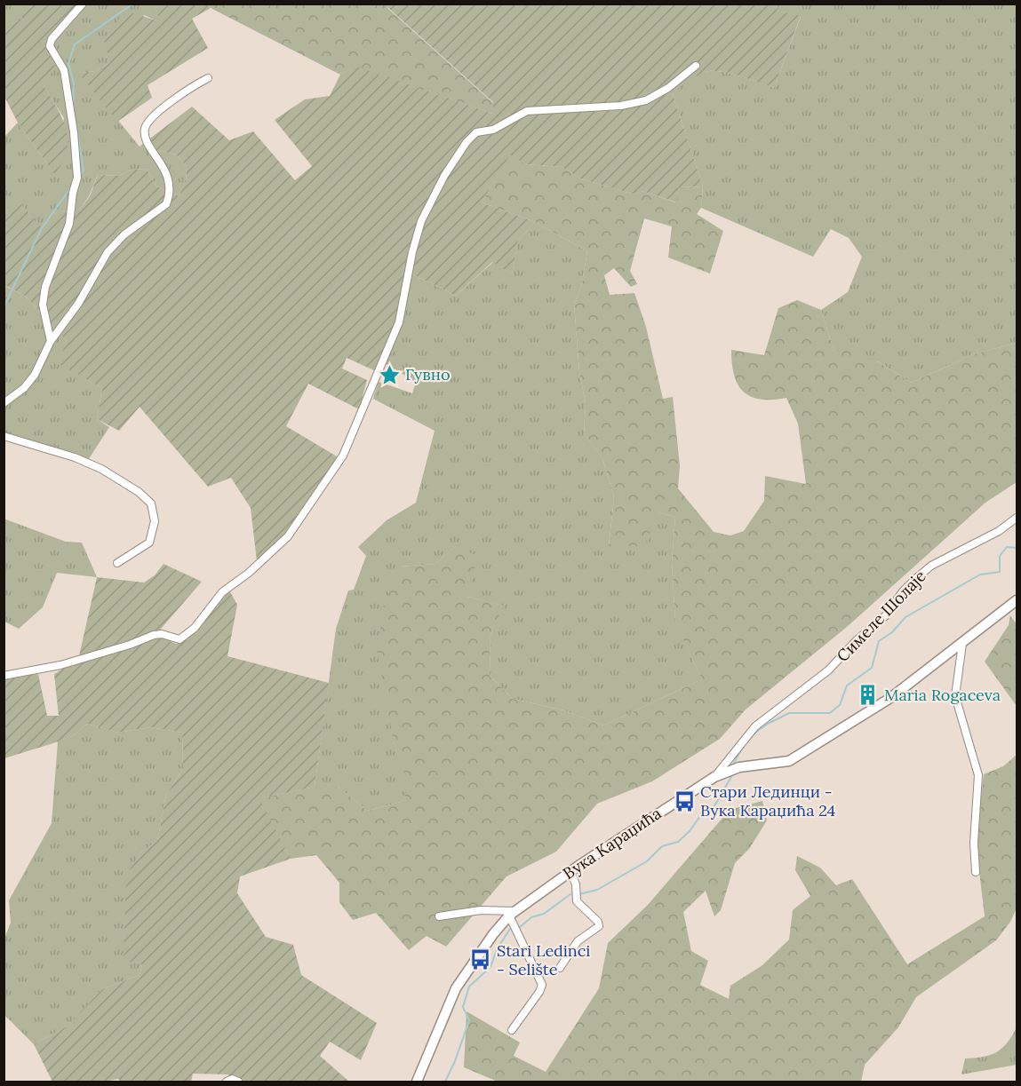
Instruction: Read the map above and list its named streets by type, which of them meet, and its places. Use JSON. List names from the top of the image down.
{
  "streets": {
    "street": ["Симеле Шолаје", "Вука Караџића"]
  },
  "crossings": [
    ["Симеле Шолаје", "Вука Караџића"]
  ],
  "places": {
    "place": ["Гувно"],
    "building": ["Maria Rogaceva"],
    "bus stop": ["Стари Лединци - Вука Караџића 24", "Stari Ledinci - Selište"]
  }
}
